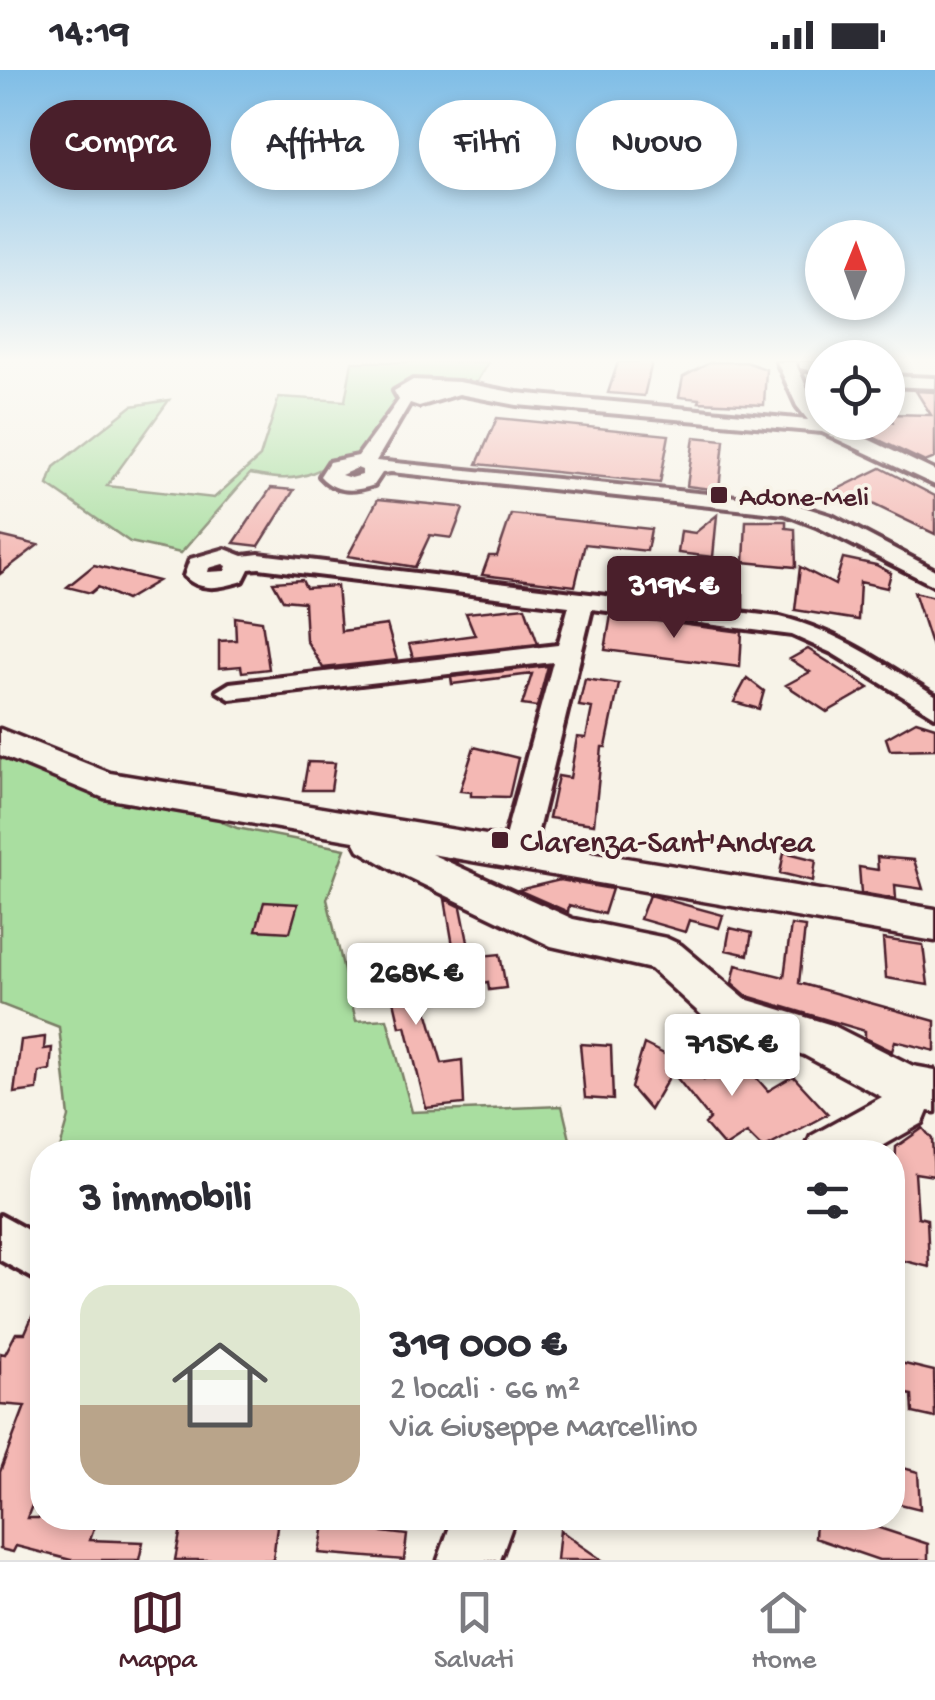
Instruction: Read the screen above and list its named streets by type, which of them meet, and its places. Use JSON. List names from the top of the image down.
{
  "places": {
    "transit": ["Adone-Meli", "Clarenza-Sant'Andrea"]
  },
  "north": "top",
  "page": {
    "status": "14:19",
    "chip": [
      "Compra",
      "Affitta",
      "Filtri",
      "Nuovo"
    ],
    "price": ["319K €", "268K €", "715K €"],
    "heading": "3 immobili",
    "list": [
      {
        "name": "319 000 €",
        "note": "2 locali · 66 m² · Via Giuseppe Marcellino"
      }
    ],
    "tabs": ["Mappa", "Salvati", "Home"]
  }
}
